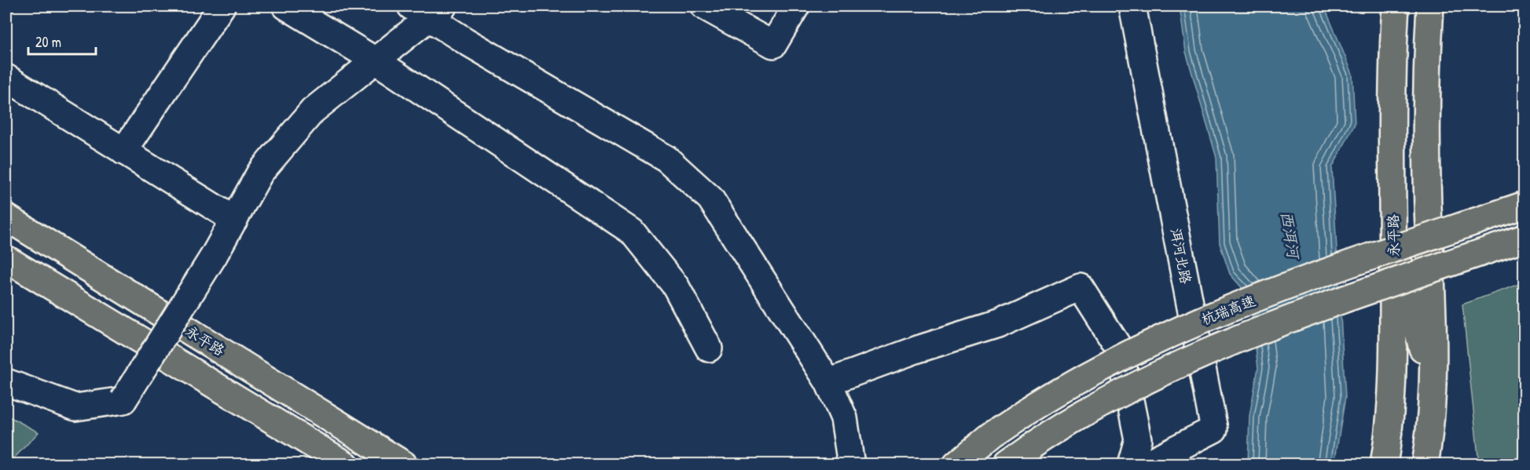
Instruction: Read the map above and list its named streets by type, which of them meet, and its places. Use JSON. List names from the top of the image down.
{
  "streets": {
    "highway": ["永平路", "杭瑞高速"],
    "street": ["洱河北路"]
  },
  "water": ["西洱河"],
  "scale_bar": "20 m"
}
